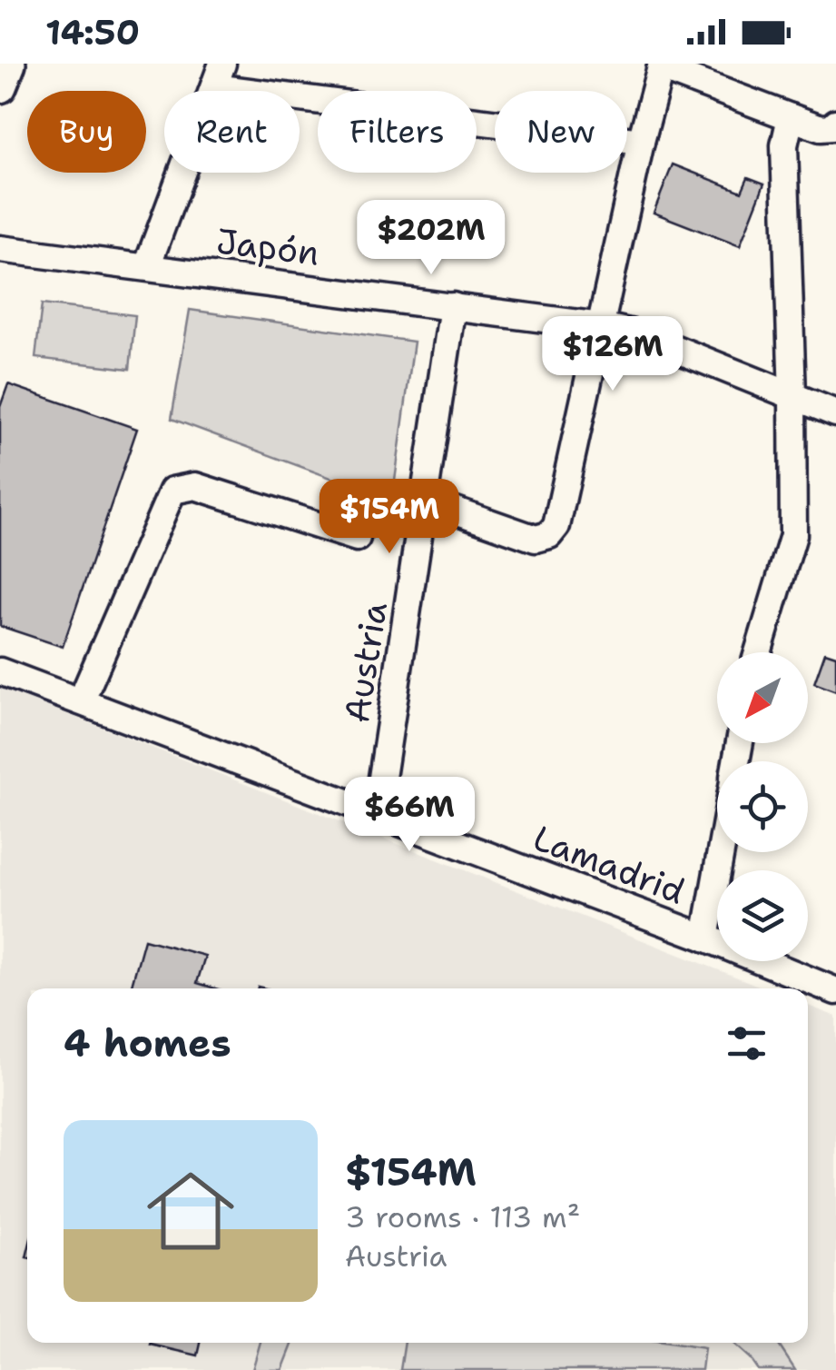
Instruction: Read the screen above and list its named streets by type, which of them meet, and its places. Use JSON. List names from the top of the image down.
{
  "streets": {
    "street": ["Japón", "Austria", "Lamadrid"]
  },
  "crossings": [
    ["Japón", "Austria"],
    ["Austria", "Lamadrid"]
  ],
  "north": "bottom left",
  "page": {
    "status": "14:50",
    "chip": [
      "Buy",
      "Rent",
      "Filters",
      "New"
    ],
    "price": [
      "$202M",
      "$126M",
      "$154M",
      "$66M"
    ],
    "heading": "4 homes",
    "list": [
      {
        "name": "$154M",
        "note": "3 rooms · 113 m² · Austria"
      }
    ]
  }
}
